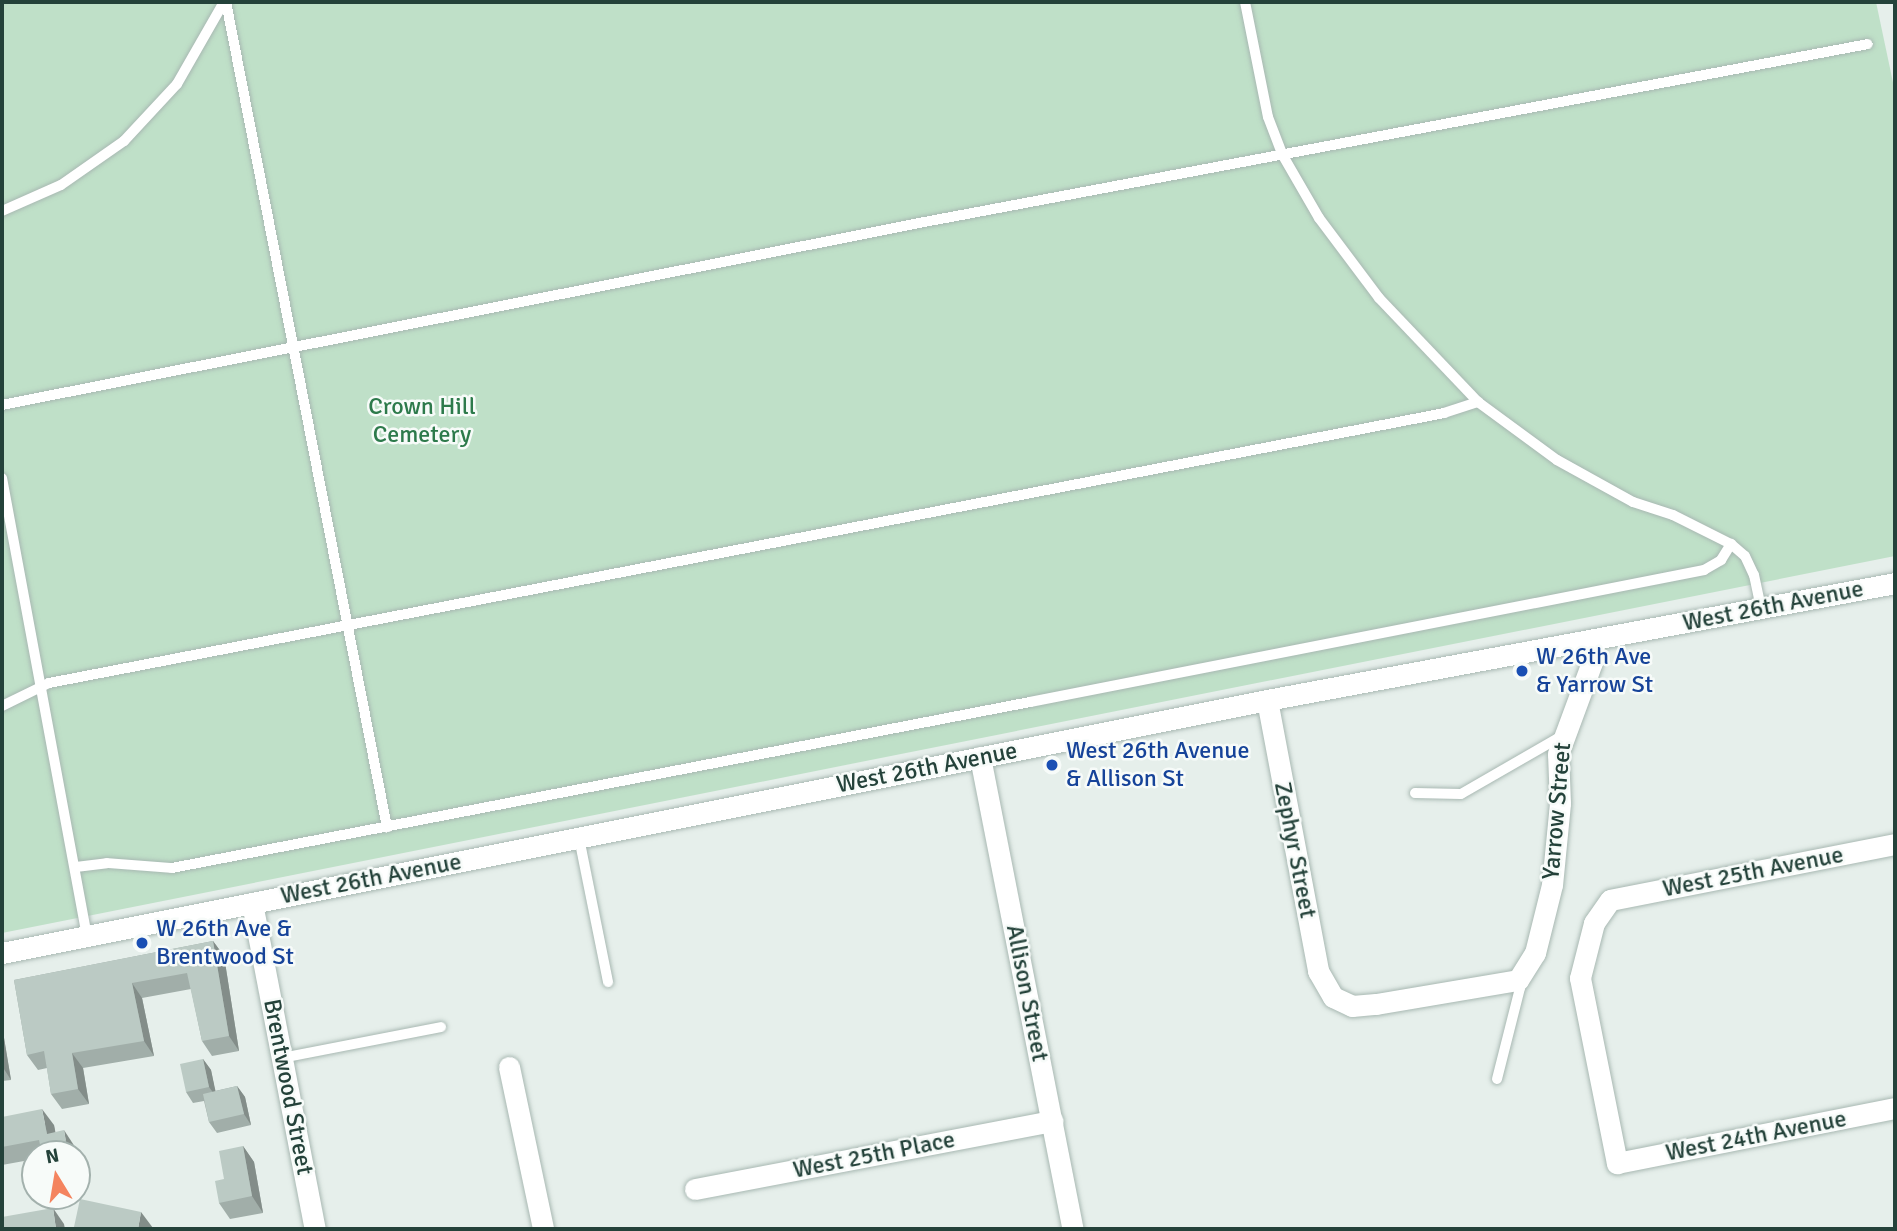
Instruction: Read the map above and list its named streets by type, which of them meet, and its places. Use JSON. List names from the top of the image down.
{
  "streets": {
    "street": [
      "West 26th Avenue",
      "Yarrow Street",
      "Zephyr Street",
      "West 25th Avenue",
      "Allison Street",
      "Brentwood Street",
      "West 24th Avenue",
      "West 25th Place"
    ]
  },
  "crossings": [
    ["West 26th Avenue", "Yarrow Street"],
    ["West 26th Avenue", "Zephyr Street"],
    ["West 26th Avenue", "Allison Street"],
    ["West 26th Avenue", "Brentwood Street"],
    ["Yarrow Street", "Zephyr Street"],
    ["West 25th Avenue", "West 24th Avenue"],
    ["Allison Street", "West 25th Place"]
  ],
  "parks": ["Crown Hill Cemetery"],
  "places": ["W 26th Ave & Yarrow St", "West 26th Avenue & Allison St", "W 26th Ave & Brentwood St"],
  "north": "top"
}
